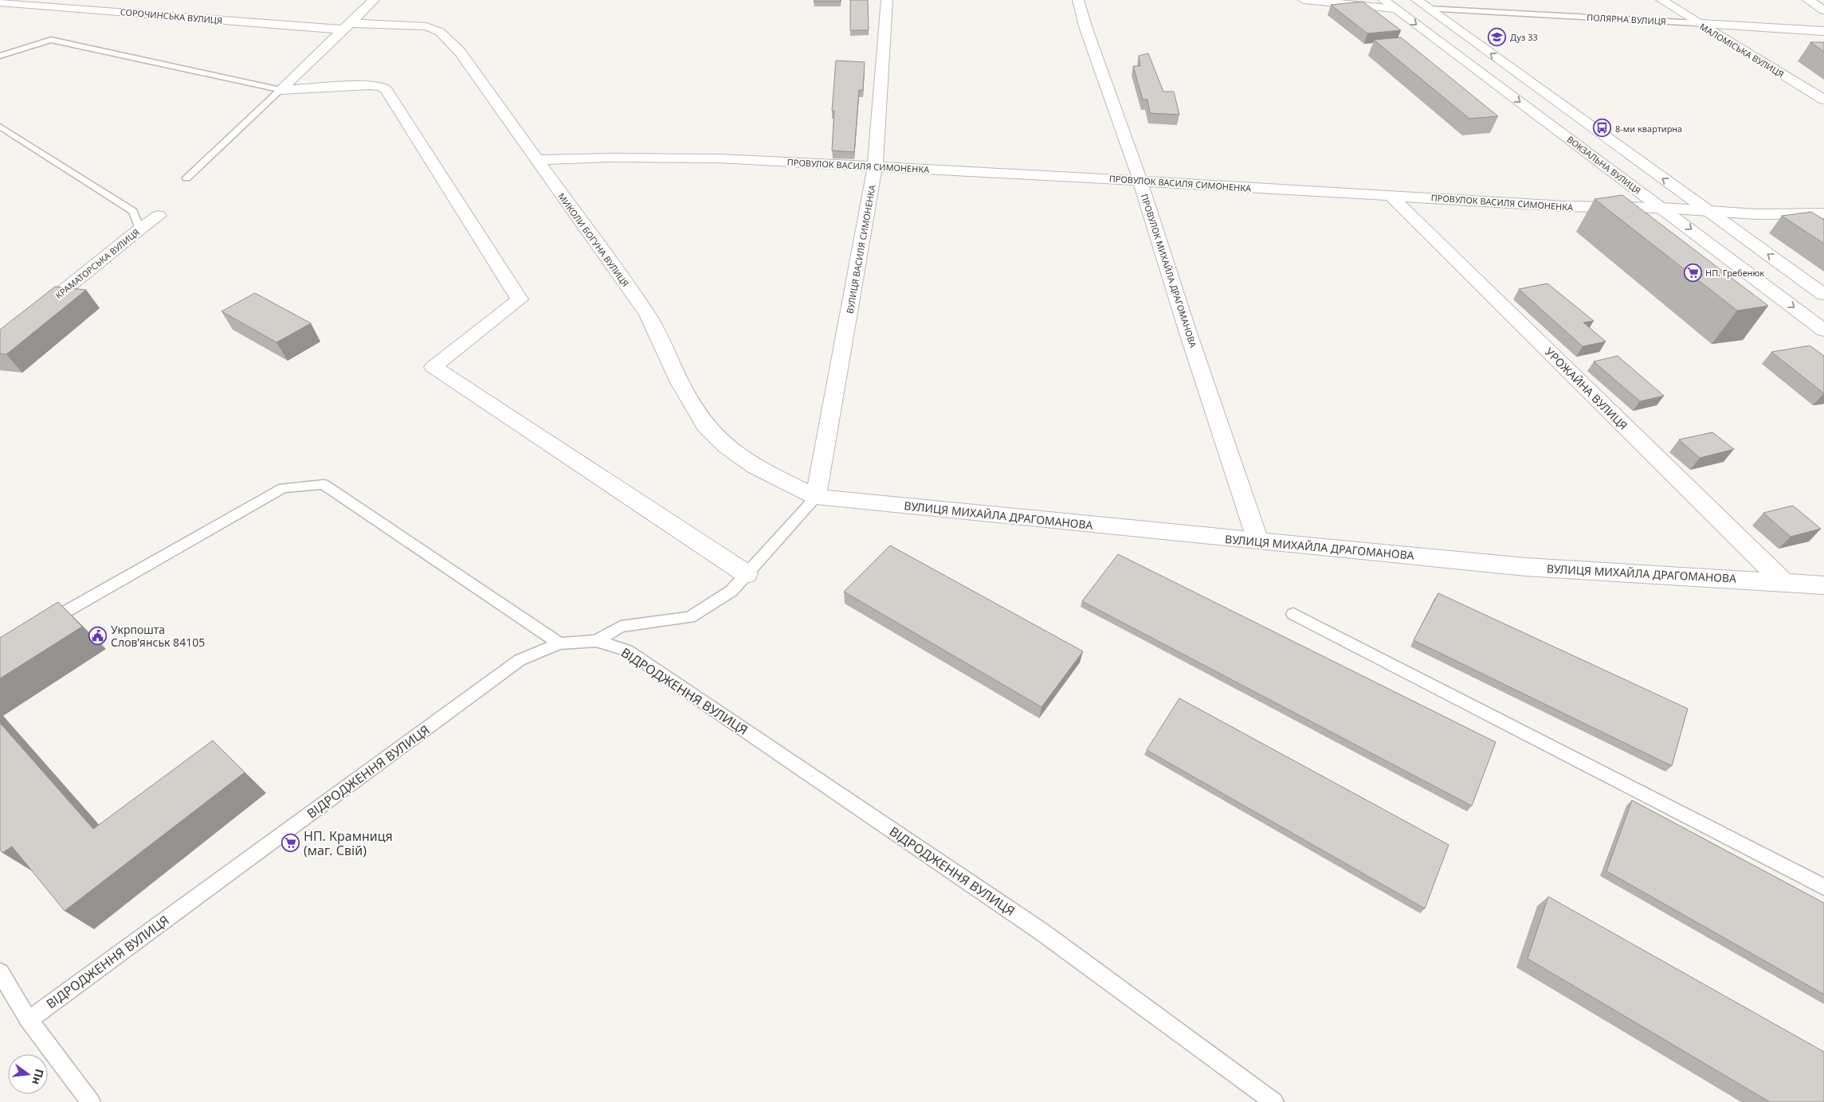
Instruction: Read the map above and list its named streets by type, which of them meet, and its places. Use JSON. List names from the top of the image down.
{
  "streets": {
    "street": [
      "СОРОЧИНСЬКА ВУЛИЦЯ",
      "ПОЛЯРНА ВУЛИЦЯ",
      "МАЛОМІСЬКА ВУЛИЦЯ",
      "ВОКЗАЛЬНА ВУЛИЦЯ",
      "ПРОВУЛОК ВАСИЛЯ СИМОНЕНКА",
      "МИКОЛИ БОГУНА ВУЛИЦЯ",
      "ВУЛИЦЯ ВАСИЛЯ СИМОНЕНКА",
      "КРАМАТОРСЬКА ВУЛИЦЯ",
      "ПРОВУЛОК МИХАЙЛА ДРАГОМАНОВА",
      "УРОЖАЙНА ВУЛИЦЯ",
      "ВУЛИЦЯ МИХАЙЛА ДРАГОМАНОВА"
    ],
    "lane": ["ВІДРОДЖЕННЯ ВУЛИЦЯ"]
  },
  "crossings": [
    ["СОРОЧИНСЬКА ВУЛИЦЯ", "МИКОЛИ БОГУНА ВУЛИЦЯ"],
    ["ПОЛЯРНА ВУЛИЦЯ", "МАЛОМІСЬКА ВУЛИЦЯ"],
    ["ВОКЗАЛЬНА ВУЛИЦЯ", "ПРОВУЛОК ВАСИЛЯ СИМОНЕНКА"],
    ["ПРОВУЛОК ВАСИЛЯ СИМОНЕНКА", "МИКОЛИ БОГУНА ВУЛИЦЯ"],
    ["ПРОВУЛОК ВАСИЛЯ СИМОНЕНКА", "ВУЛИЦЯ ВАСИЛЯ СИМОНЕНКА"],
    ["ПРОВУЛОК ВАСИЛЯ СИМОНЕНКА", "ПРОВУЛОК МИХАЙЛА ДРАГОМАНОВА"],
    ["ПРОВУЛОК ВАСИЛЯ СИМОНЕНКА", "УРОЖАЙНА ВУЛИЦЯ"],
    ["МИКОЛИ БОГУНА ВУЛИЦЯ", "ВУЛИЦЯ ВАСИЛЯ СИМОНЕНКА"],
    ["МИКОЛИ БОГУНА ВУЛИЦЯ", "ВУЛИЦЯ МИХАЙЛА ДРАГОМАНОВА"],
    ["ВУЛИЦЯ ВАСИЛЯ СИМОНЕНКА", "ВУЛИЦЯ МИХАЙЛА ДРАГОМАНОВА"],
    ["ПРОВУЛОК МИХАЙЛА ДРАГОМАНОВА", "ВУЛИЦЯ МИХАЙЛА ДРАГОМАНОВА"],
    ["УРОЖАЙНА ВУЛИЦЯ", "ВУЛИЦЯ МИХАЙЛА ДРАГОМАНОВА"]
  ],
  "places": {
    "school or university": ["Дуз 33"],
    "bus stop": ["8-ми квартирна"],
    "supermarket": ["НП. Гребенюк", "НП. Крамниця (маг. Свій)"],
    "public building": ["Укрпошта Слов’янськ 84105"]
  },
  "north": "right"
}
